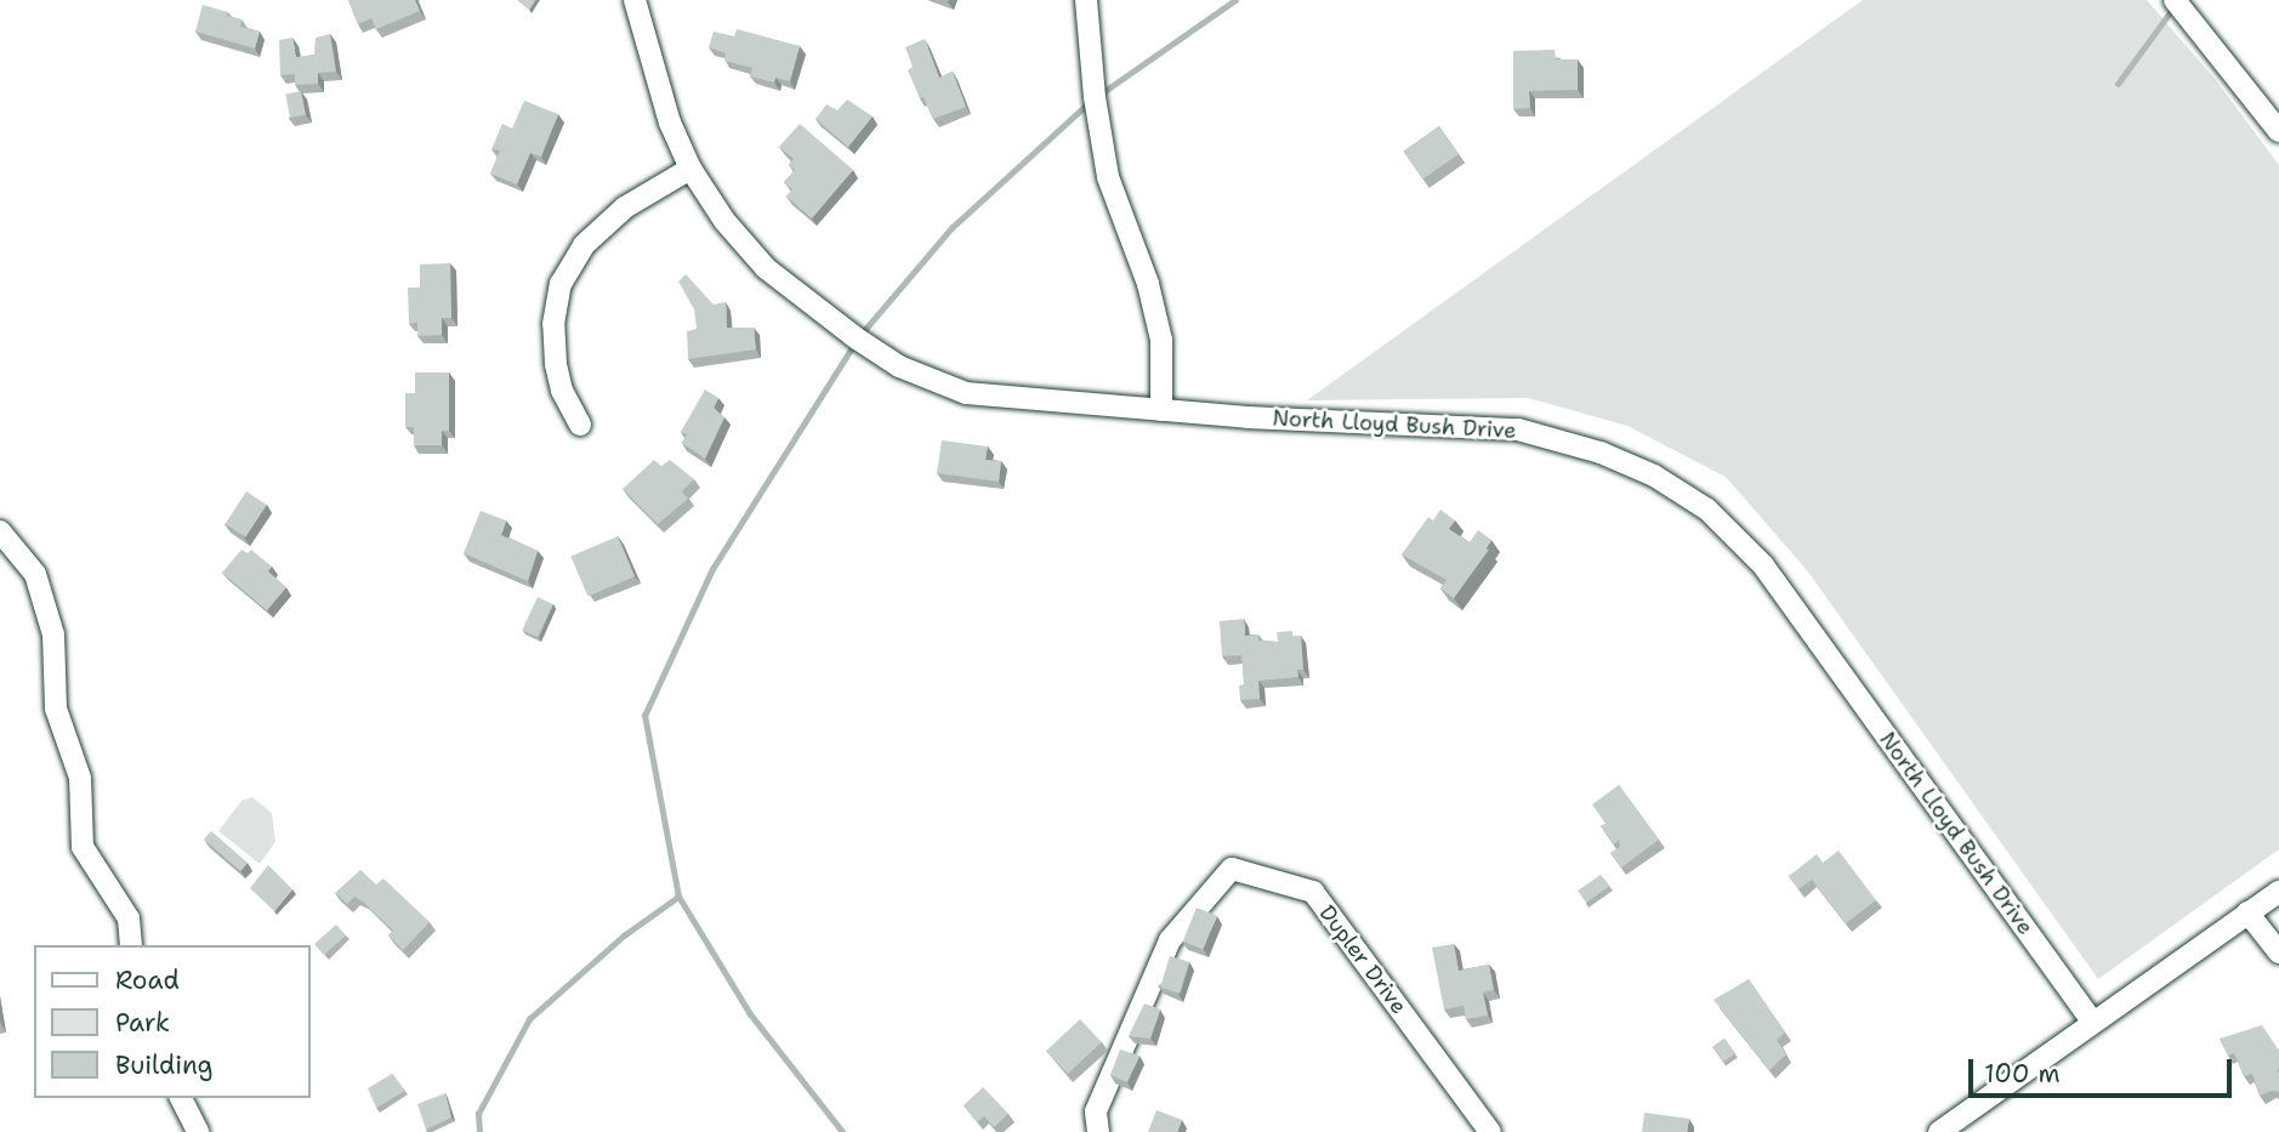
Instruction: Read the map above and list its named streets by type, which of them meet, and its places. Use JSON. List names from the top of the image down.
{
  "streets": {
    "street": ["North Lloyd Bush Drive", "Dupler Drive"]
  },
  "legend": ["Road", "Park", "Building"],
  "scale_bar": "100 m"
}
